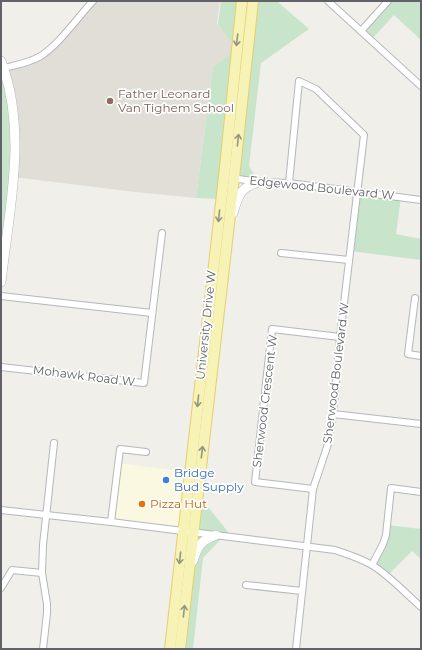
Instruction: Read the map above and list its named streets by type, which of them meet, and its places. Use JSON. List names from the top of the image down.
{
  "streets": {
    "main road": ["University Drive W"],
    "street": [
      "Edgewood Boulevard W",
      "Sherwood Boulevard W",
      "Mohawk Road W",
      "Sherwood Crescent W"
    ]
  },
  "crossings": [
    ["Edgewood Boulevard W", "University Drive W"],
    ["Edgewood Boulevard W", "Sherwood Boulevard W"],
    ["Sherwood Boulevard W", "Sherwood Crescent W"]
  ],
  "places": ["Father Leonard Van Tighem School", "Bridge Bud Supply", "Pizza Hut"]
}
